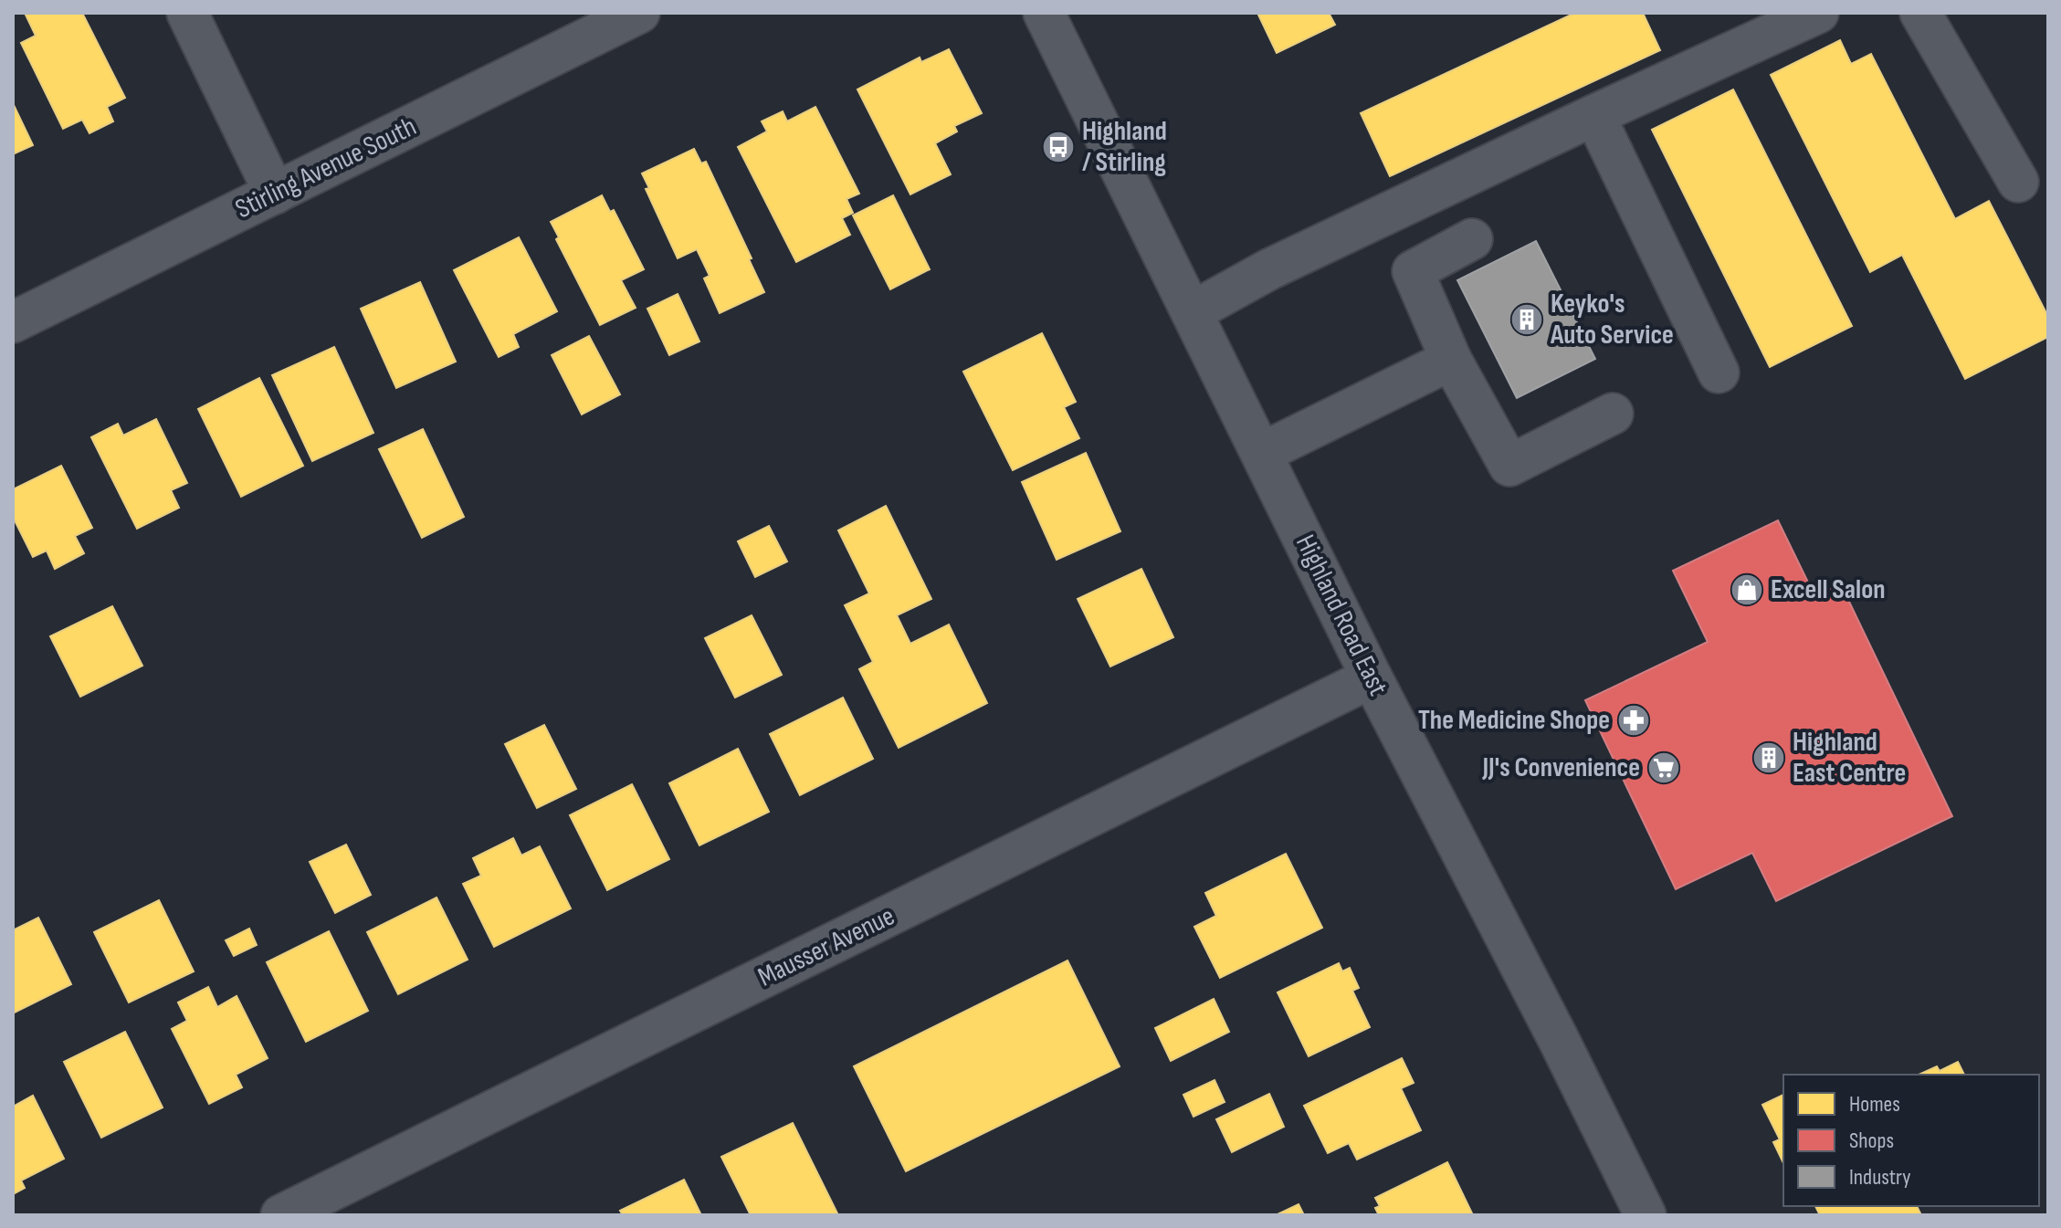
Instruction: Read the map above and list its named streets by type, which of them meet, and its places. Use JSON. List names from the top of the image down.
{
  "streets": {
    "street": ["Stirling Avenue South", "Highland Road East", "Mausser Avenue"]
  },
  "crossings": [
    ["Highland Road East", "Mausser Avenue"]
  ],
  "places": {
    "bus stop": ["Highland / Stirling"],
    "building": ["Keyko's Auto Service", "Highland East Centre"],
    "shop": ["Excell Salon"],
    "pharmacy": ["The Medicine Shope"],
    "supermarket": ["JJ's Convenience"]
  },
  "legend": ["Homes", "Shops", "Industry"]
}
